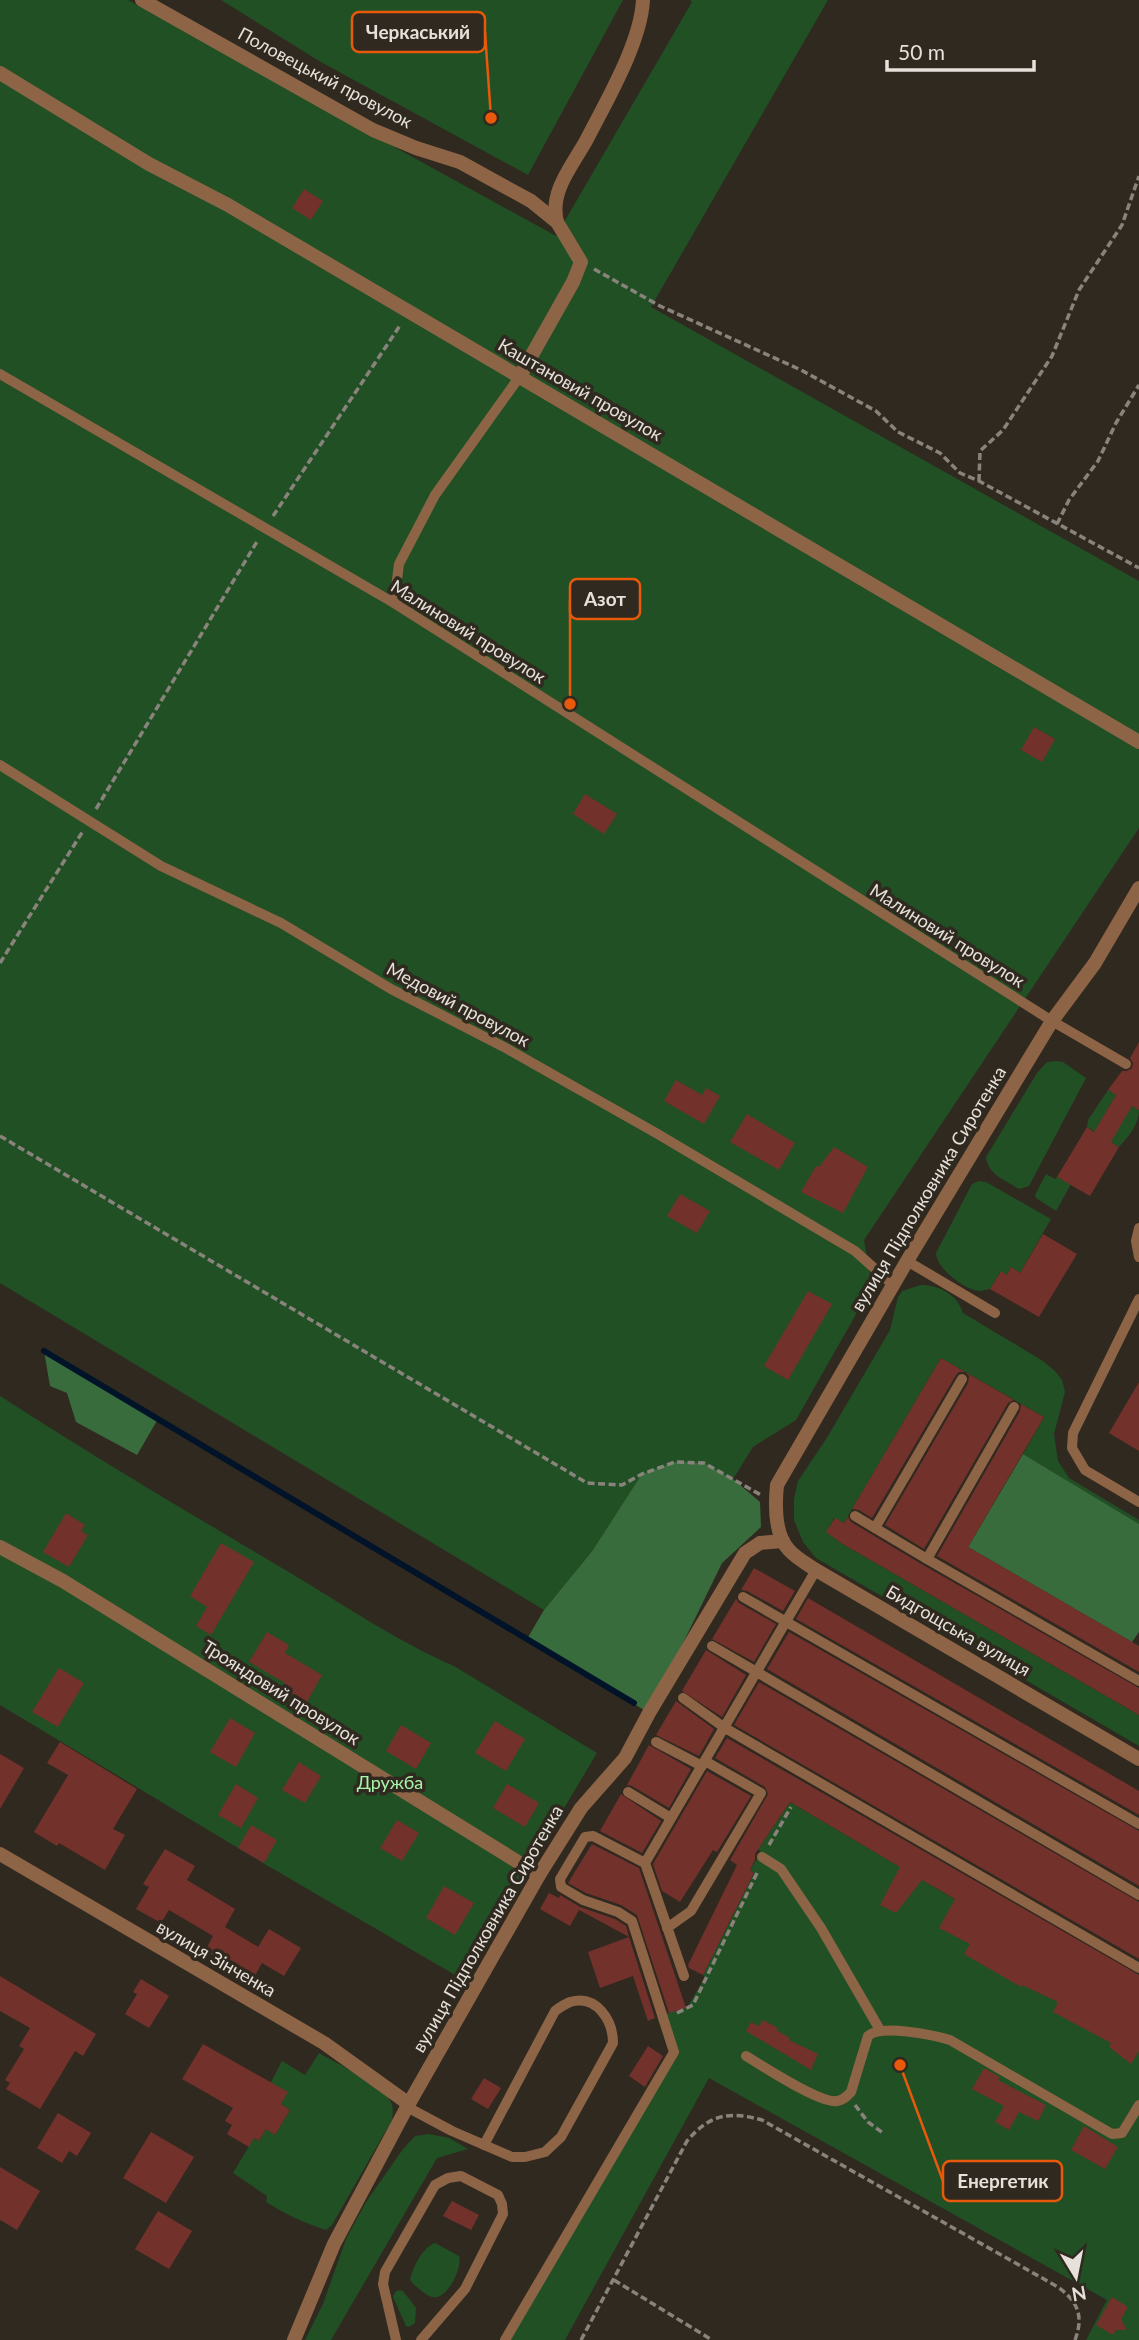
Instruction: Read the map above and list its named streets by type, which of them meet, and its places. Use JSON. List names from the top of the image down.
{
  "streets": {
    "street": [
      "Половецький провулок",
      "Каштановий провулок",
      "вулиця Підполковника Сиротенка",
      "Бидгощська вулиця",
      "Трояндовий провулок",
      "вулиця Зінченка"
    ],
    "lane": ["Малиновий провулок", "Медовий провулок"]
  },
  "crossings": [
    ["Малиновий провулок", "вулиця Підполковника Сиротенка"],
    ["Медовий провулок", "вулиця Підполковника Сиротенка"],
    ["вулиця Підполковника Сиротенка", "Бидгощська вулиця"],
    ["вулиця Підполковника Сиротенка", "Трояндовий провулок"],
    ["вулиця Підполковника Сиротенка", "вулиця Зінченка"]
  ],
  "parks": ["Дружба"],
  "places": ["Черкаський", "Азот", "Енергетик"],
  "scale_bar": "50 m",
  "north": "bottom"
}
